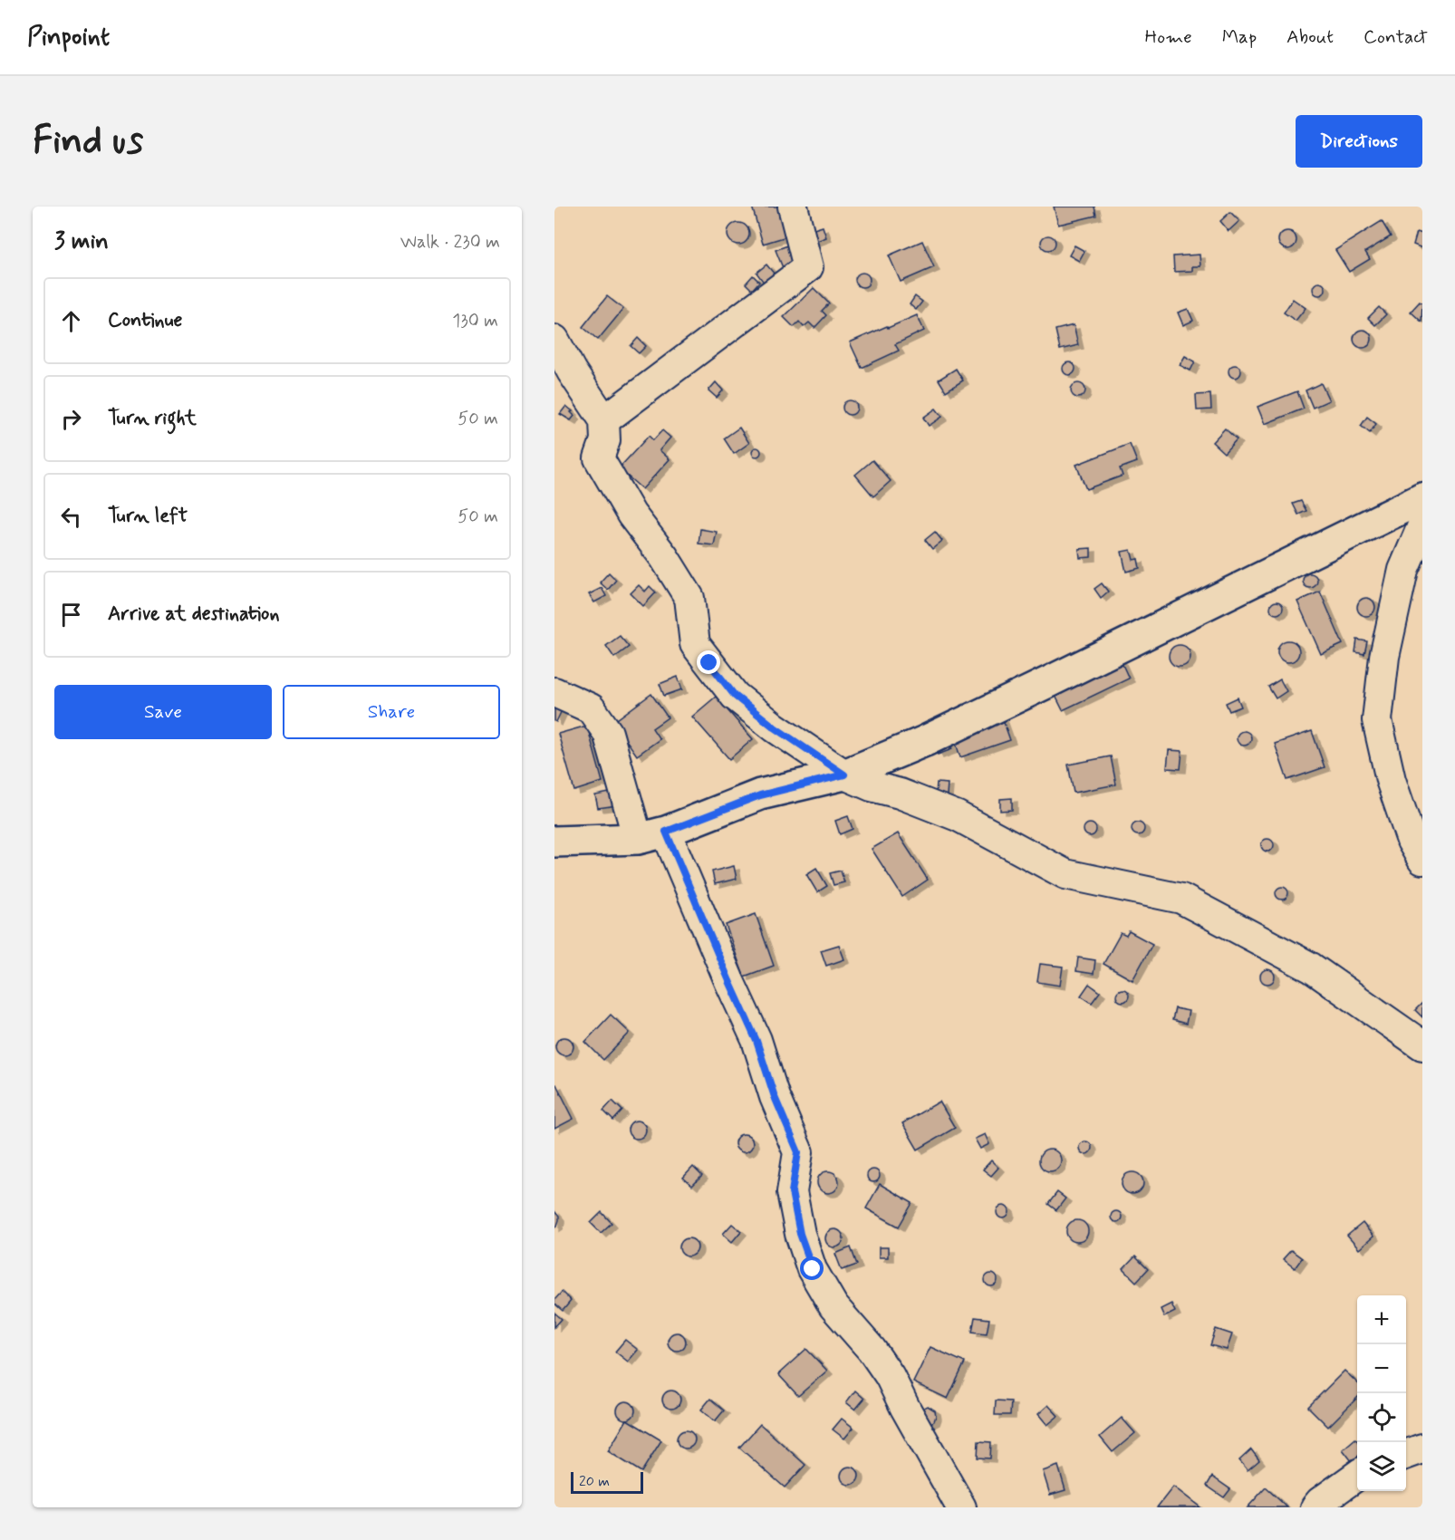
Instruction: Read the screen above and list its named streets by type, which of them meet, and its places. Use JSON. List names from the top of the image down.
{
  "scale_bar": "20 m",
  "page": {
    "header": "Pinpoint",
    "nav": [
      "Home",
      "Map",
      "About",
      "Contact"
    ],
    "buttons": [
      "Directions",
      ["Save", "Share"]
    ],
    "title": "Find us",
    "heading": ["3 min", "Walk · 230 m"],
    "list": [
      ["Continue", "130 m"],
      ["Turn right", "50 m"],
      ["Turn left", "50 m"],
      "Arrive at destination"
    ],
    "map_buttons": ["+", "−"],
    "scale": "20 m"
  }
}
